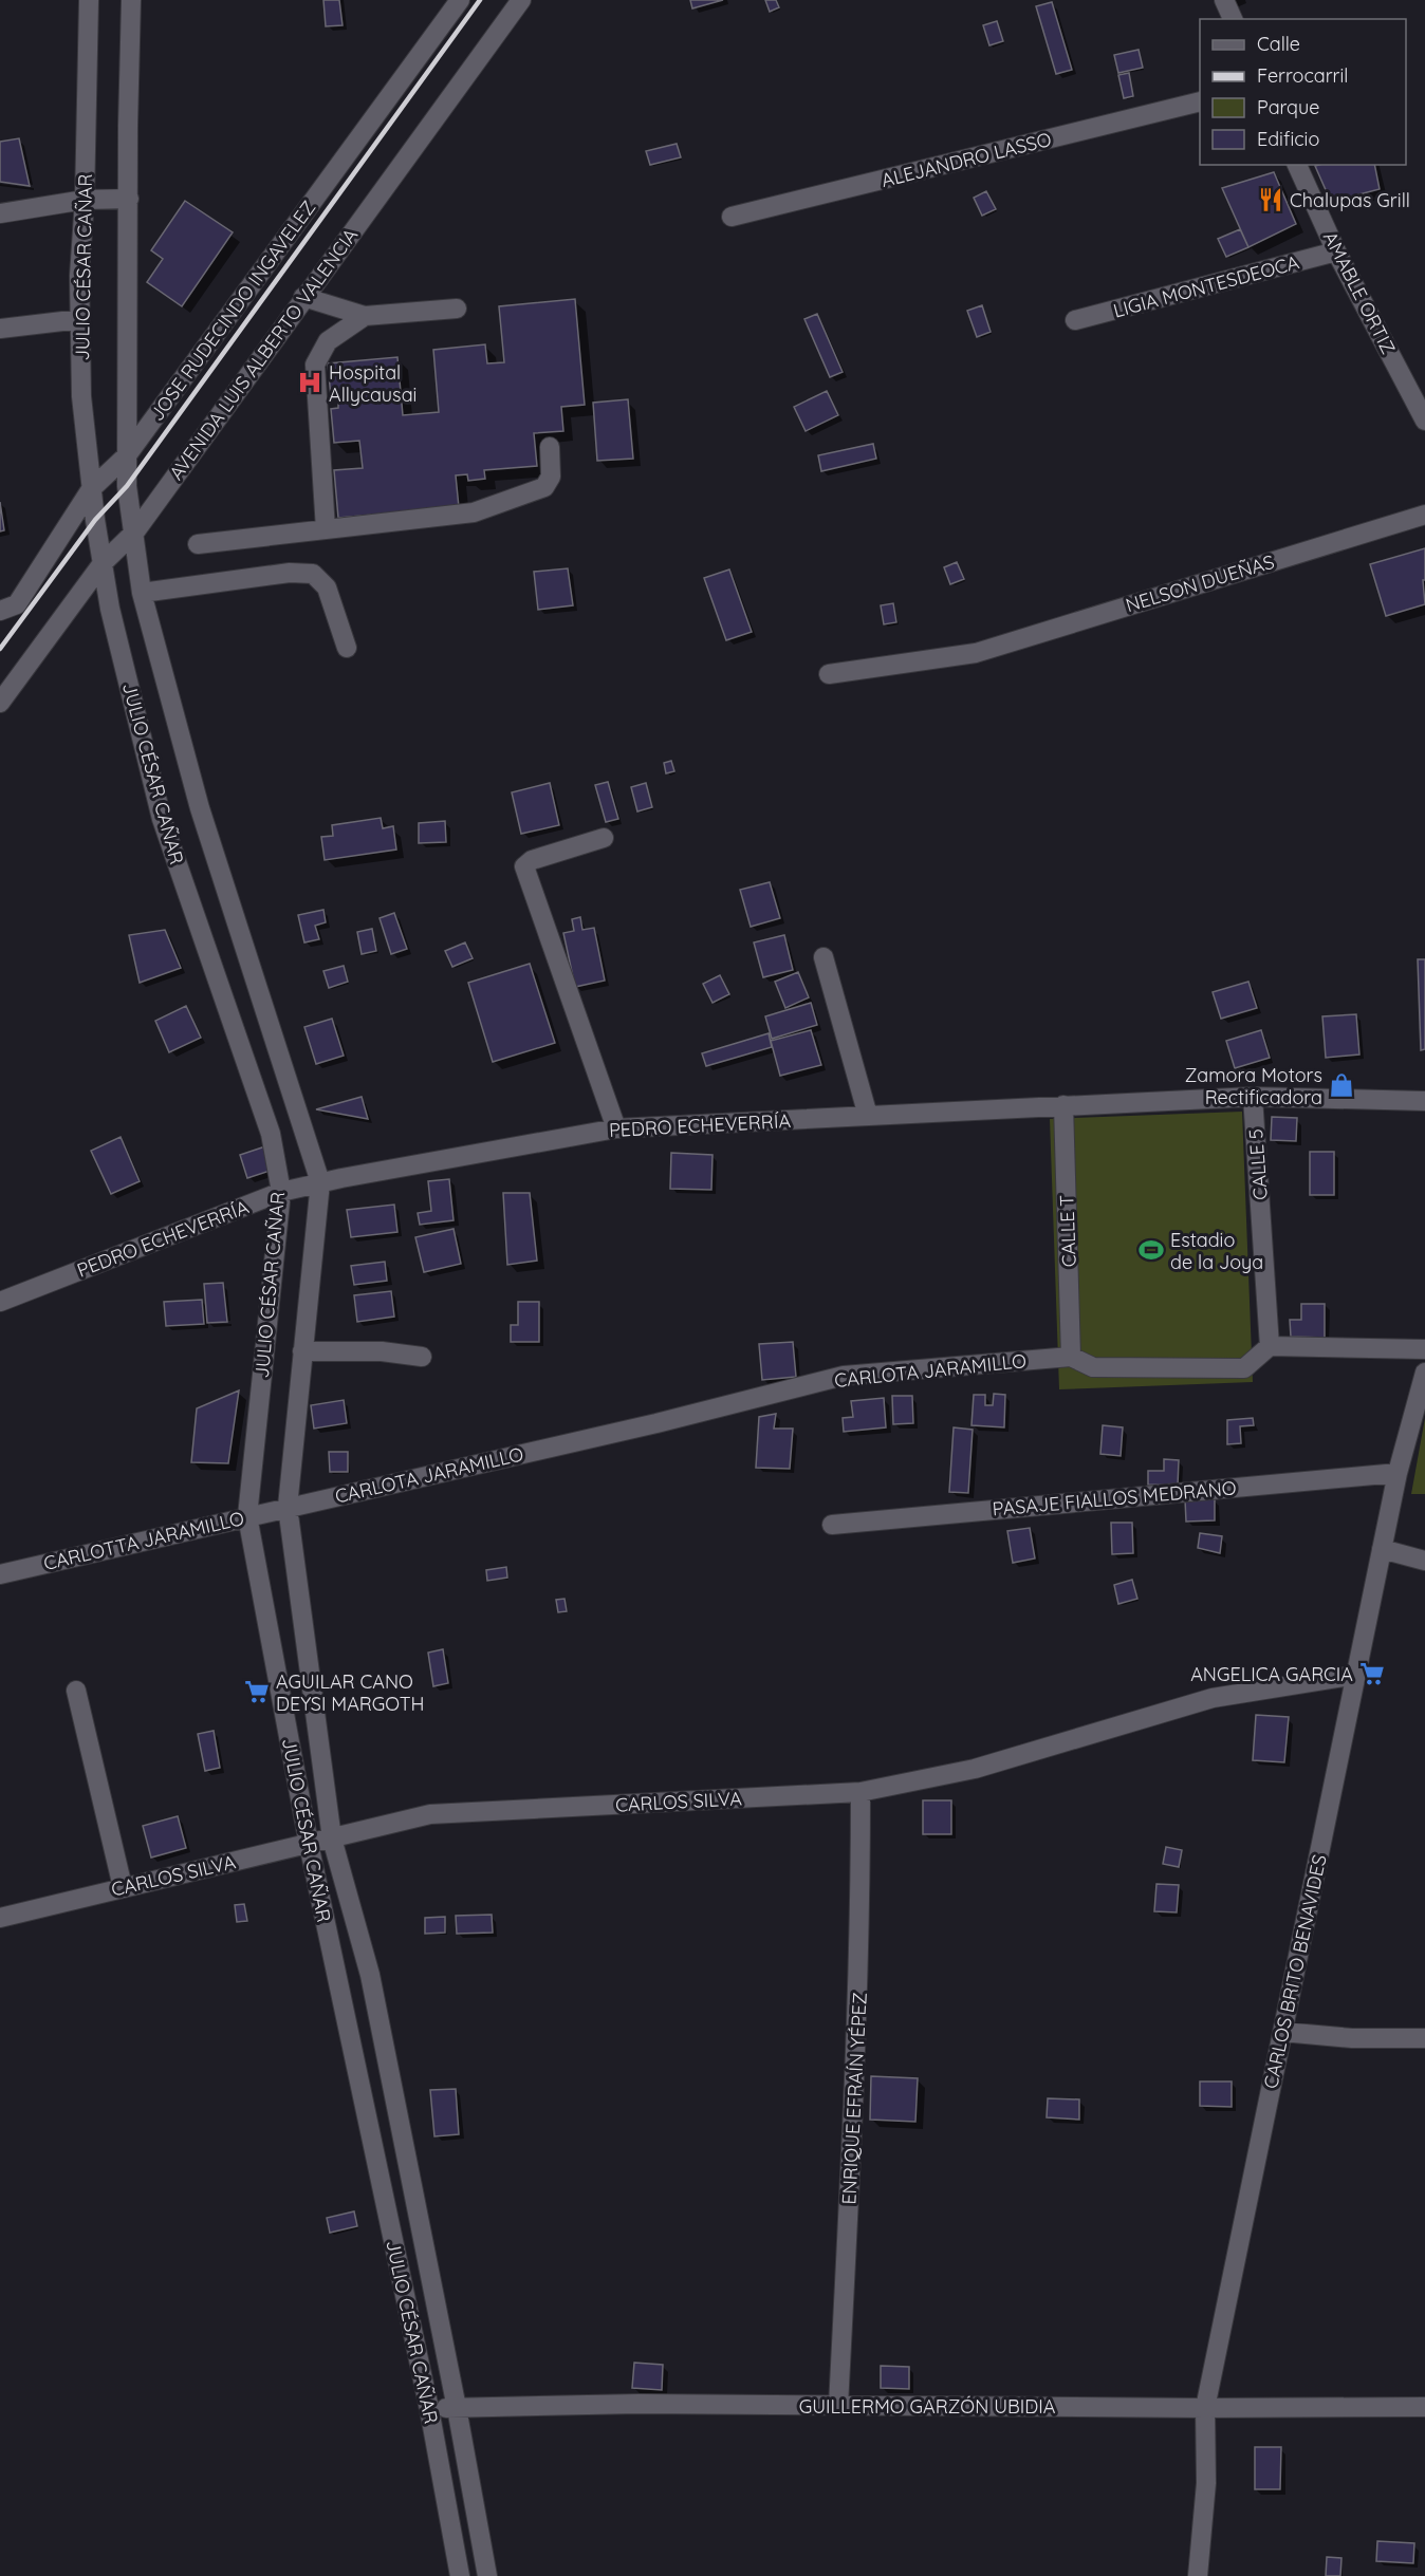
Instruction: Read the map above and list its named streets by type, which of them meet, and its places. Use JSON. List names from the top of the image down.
{
  "streets": {
    "street": [
      "ALEJANDRO LASSO",
      "JULIO CÉSAR CAÑAR",
      "LIGIA MONTESDEOCA",
      "AMABLE ORTIZ",
      "JOSE RUDECINDO INGAVELEZ",
      "AVENIDA LUIS ALBERTO VALENCIA",
      "NELSON DUEÑAS",
      "PEDRO ECHEVERRÍA",
      "CALLE 5",
      "CALLE T",
      "CARLOTA JARAMILLO",
      "PASAJE FIALLOS MEDRANO",
      "CARLOTTA JARAMILLO",
      "CARLOS SILVA",
      "CARLOS BRITO BENAVIDES",
      "ENRIQUE EFRAÍN YÉPEZ",
      "GUILLERMO GARZÓN UBIDIA"
    ]
  },
  "crossings": [
    ["JULIO CÉSAR CAÑAR", "JOSE RUDECINDO INGAVELEZ"],
    ["JULIO CÉSAR CAÑAR", "AVENIDA LUIS ALBERTO VALENCIA"],
    ["JULIO CÉSAR CAÑAR", "PEDRO ECHEVERRÍA"],
    ["JULIO CÉSAR CAÑAR", "CARLOTA JARAMILLO"],
    ["JULIO CÉSAR CAÑAR", "CARLOTTA JARAMILLO"],
    ["JULIO CÉSAR CAÑAR", "CARLOS SILVA"],
    ["JULIO CÉSAR CAÑAR", "GUILLERMO GARZÓN UBIDIA"],
    ["LIGIA MONTESDEOCA", "AMABLE ORTIZ"],
    ["PEDRO ECHEVERRÍA", "CALLE 5"],
    ["PEDRO ECHEVERRÍA", "CALLE T"],
    ["CALLE 5", "CARLOTA JARAMILLO"],
    ["CALLE T", "CARLOTA JARAMILLO"],
    ["CARLOTA JARAMILLO", "CARLOTTA JARAMILLO"],
    ["PASAJE FIALLOS MEDRANO", "CARLOS BRITO BENAVIDES"],
    ["CARLOS SILVA", "CARLOS BRITO BENAVIDES"],
    ["CARLOS SILVA", "ENRIQUE EFRAÍN YÉPEZ"],
    ["CARLOS BRITO BENAVIDES", "GUILLERMO GARZÓN UBIDIA"],
    ["ENRIQUE EFRAÍN YÉPEZ", "GUILLERMO GARZÓN UBIDIA"]
  ],
  "places": {
    "restaurant": ["Chalupas Grill"],
    "hospital": ["Hospital Allycausai"],
    "shop": ["Zamora Motors Rectificadora"],
    "sports": ["Estadio de la Joya"],
    "supermarket": ["ANGELICA GARCIA", "AGUILAR CANO DEYSI MARGOTH"]
  },
  "legend": [
    "Calle",
    "Ferrocarril",
    "Parque",
    "Edificio"
  ]
}
